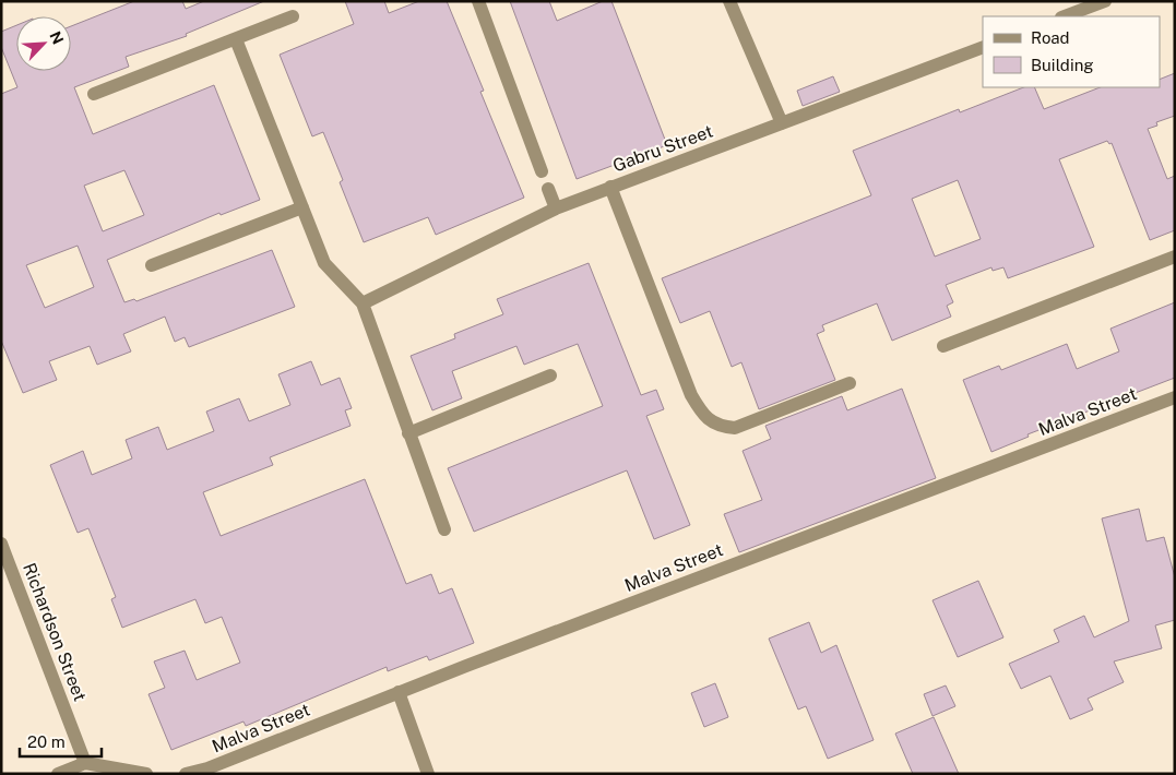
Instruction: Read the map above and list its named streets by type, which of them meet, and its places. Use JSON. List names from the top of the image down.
{
  "streets": {
    "street": ["Gabru Street", "Malva Street", "Richardson Street"]
  },
  "legend": ["Road", "Building"],
  "scale_bar": "20 m",
  "north": "top right"
}
